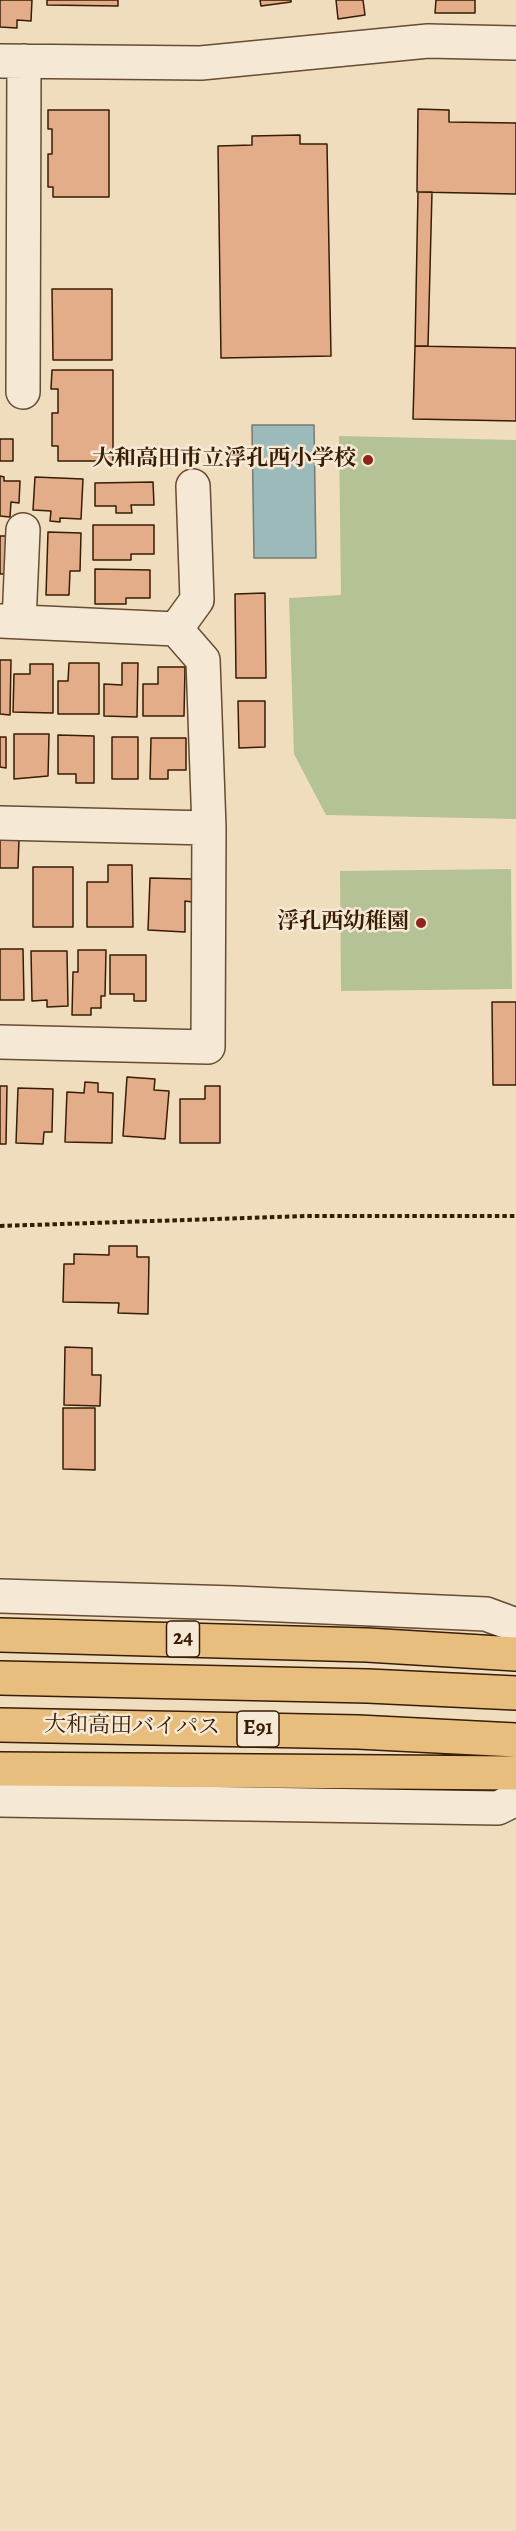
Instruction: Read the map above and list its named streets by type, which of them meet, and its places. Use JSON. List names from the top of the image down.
{
  "streets": {
    "highway": ["24", "大和高田バイパス", "E91"]
  },
  "places": ["大和高田市立浮孔西小学校", "浮孔西幼稚園"]
}
